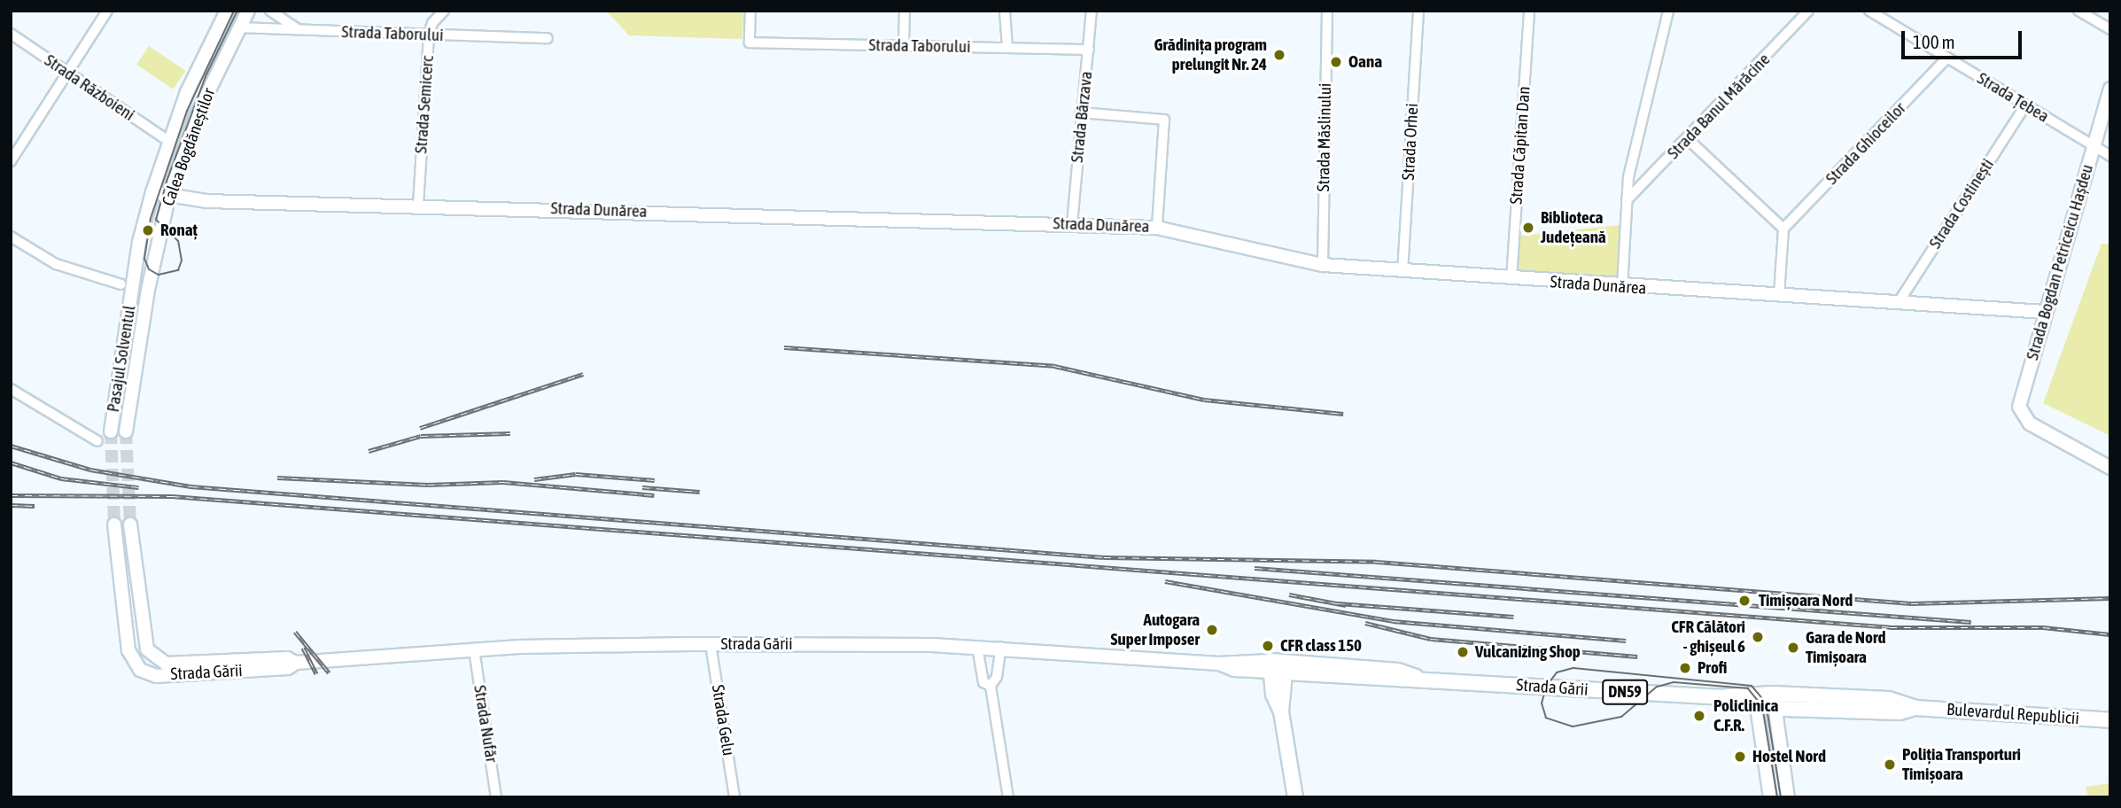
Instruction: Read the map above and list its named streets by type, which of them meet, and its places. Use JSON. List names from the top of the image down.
{
  "streets": {
    "main road": [
      "Calea Bogdăneștilor",
      "Strada Dunărea",
      "Strada Bogdan Petriceicu Hașdeu",
      "Pasajul Solventul",
      "Strada Gării",
      "DN59",
      "Bulevardul Republicii"
    ],
    "street": [
      "Strada Taborului",
      "Strada Războieni",
      "Strada Țebea",
      "Strada Semicerc",
      "Strada Banul Mărăcine",
      "Strada Bârzava",
      "Strada Măslinului",
      "Strada Orhei",
      "Strada Ghioceilor",
      "Strada Căpitan Dan",
      "Strada Costinești",
      "Strada Gelu",
      "Strada Nufăr"
    ]
  },
  "crossings": [
    ["Strada Taborului", "Strada Semicerc"],
    ["Strada Taborului", "Strada Bârzava"],
    ["Strada Taborului", "Calea Bogdăneștilor"],
    ["Strada Războieni", "Calea Bogdăneștilor"],
    ["Strada Țebea", "Strada Ghioceilor"],
    ["Strada Țebea", "Strada Costinești"],
    ["Strada Țebea", "Strada Bogdan Petriceicu Hașdeu"],
    ["Strada Semicerc", "Strada Dunărea"],
    ["Strada Bârzava", "Strada Dunărea"],
    ["Strada Măslinului", "Strada Dunărea"],
    ["Strada Orhei", "Strada Dunărea"],
    ["Strada Căpitan Dan", "Strada Dunărea"],
    ["Calea Bogdăneștilor", "Strada Dunărea"],
    ["Calea Bogdăneștilor", "Pasajul Solventul"],
    ["Strada Costinești", "Strada Dunărea"],
    ["Strada Dunărea", "Strada Bogdan Petriceicu Hașdeu"],
    ["Strada Gării", "Bulevardul Republicii"],
    ["Strada Gării", "Strada Gelu"],
    ["Strada Gării", "Strada Nufăr"]
  ],
  "places": [
    "Grădinița program prelungit Nr. 24",
    "Oana",
    "Biblioteca Județeană",
    "Ronaț",
    "Timișoara Nord",
    "Autogara Super Imposer",
    "CFR Călători - ghișeul 6",
    "CFR class 150",
    "Gara de Nord Timișoara",
    "Vulcanizing Shop",
    "Profi",
    "Policlinica C.F.R.",
    "Hostel Nord",
    "Poliția Transporturi Timișoara"
  ],
  "scale_bar": "100 m"
}
